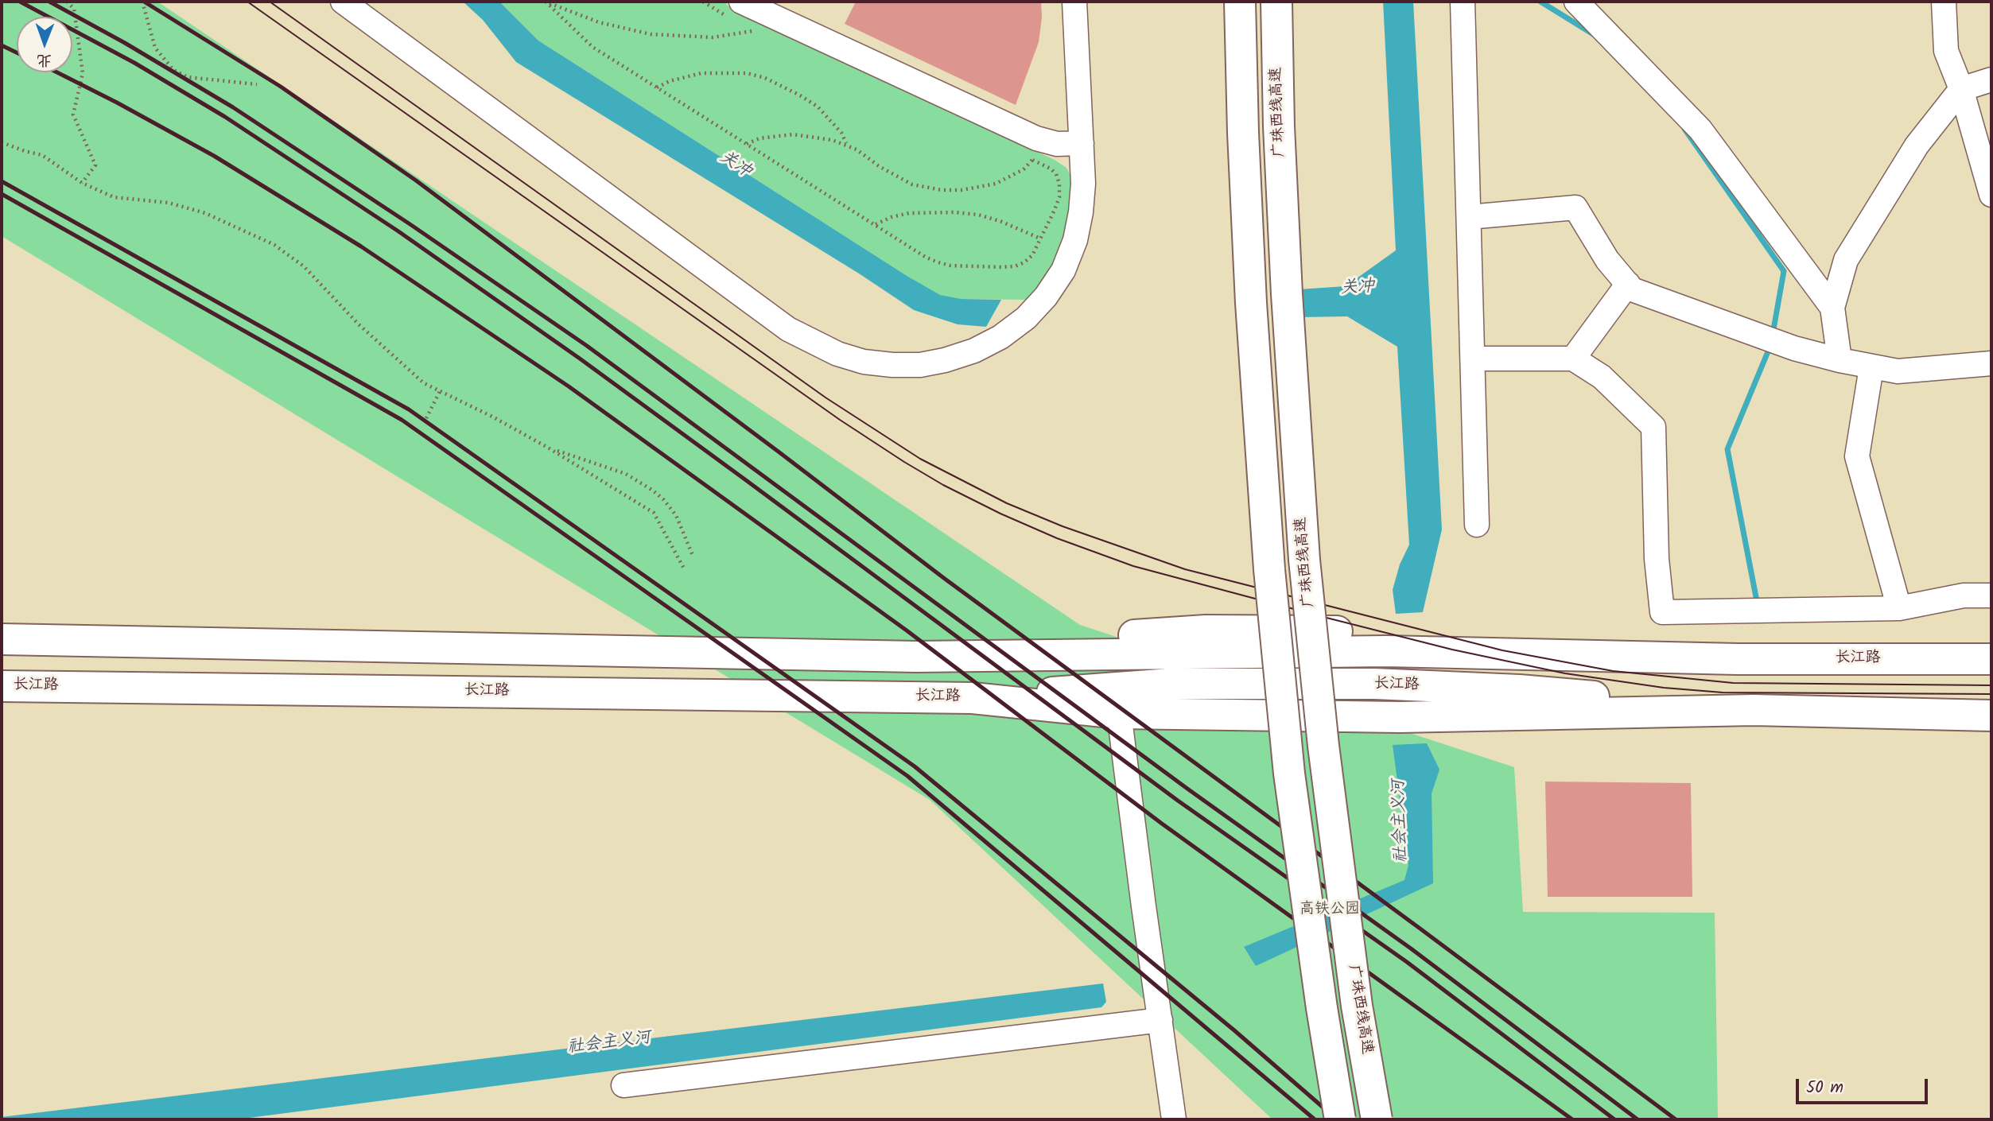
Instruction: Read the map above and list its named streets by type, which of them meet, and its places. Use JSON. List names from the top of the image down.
{
  "streets": {
    "main road": ["广珠西线高速", "长江路"]
  },
  "water": ["关冲", "社会主义河"],
  "parks": ["高铁公园"],
  "scale_bar": "50 m",
  "north": "bottom"
}
